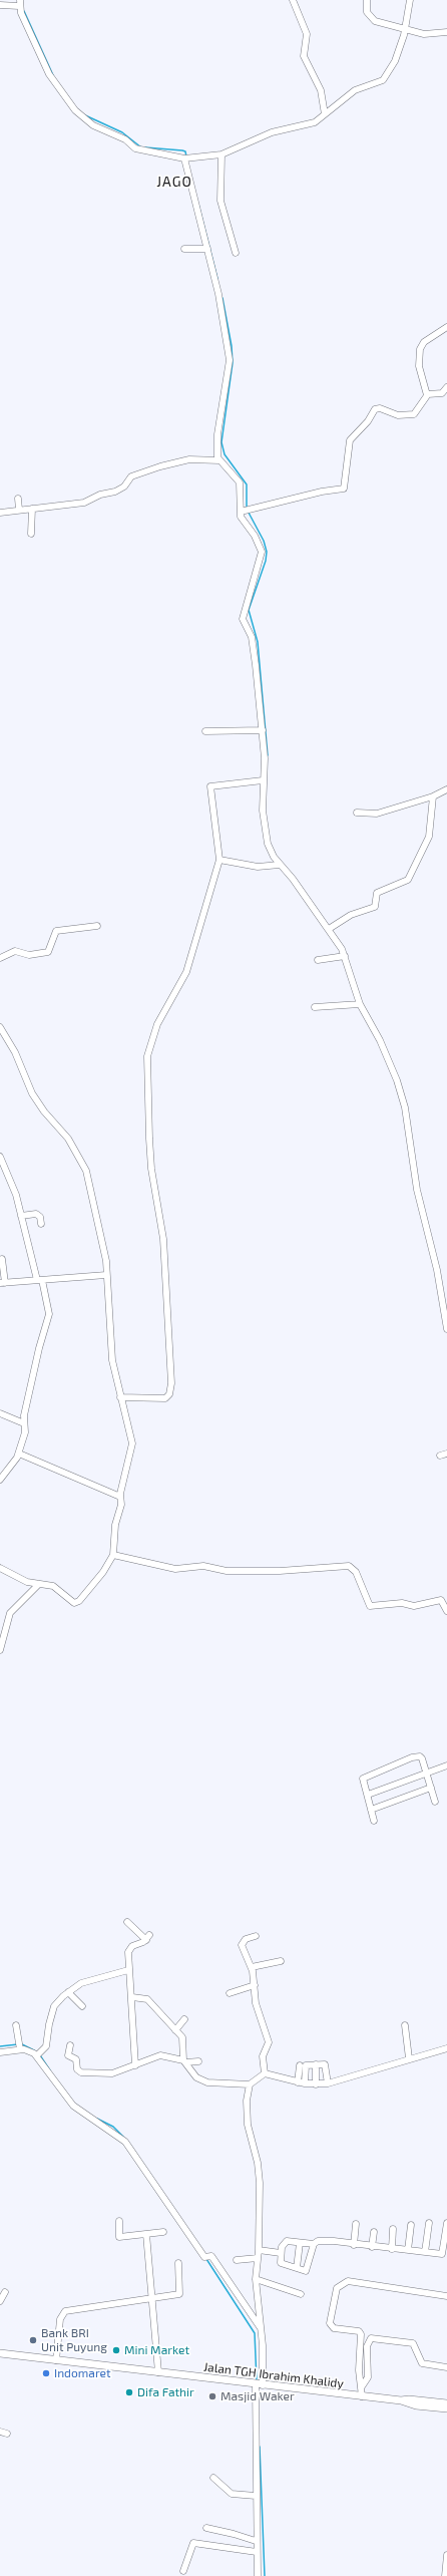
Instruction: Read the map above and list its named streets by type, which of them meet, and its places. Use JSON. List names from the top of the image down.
{
  "streets": {
    "main road": ["Jalan TGH Ibrahim Khalidy"]
  },
  "districts": ["JAGO"],
  "places": [
    "Bank BRI Unit Puyung",
    "Mini Market",
    "Indomaret",
    "Difa Fathir",
    "Masjid Waker"
  ]
}
